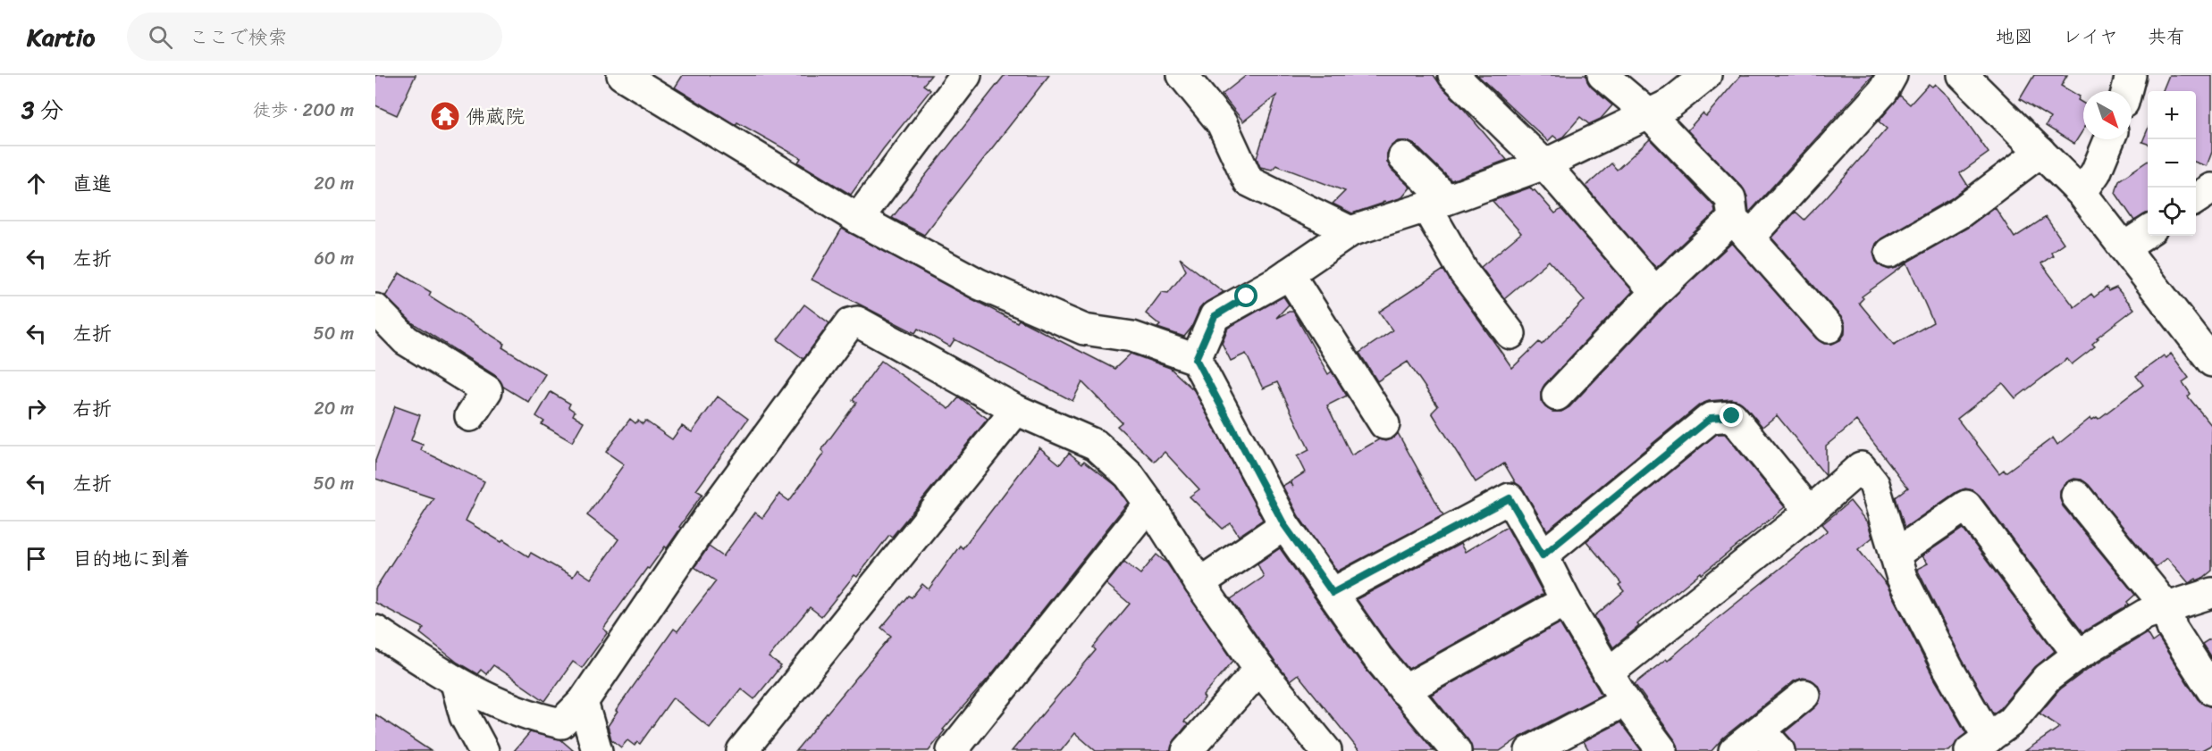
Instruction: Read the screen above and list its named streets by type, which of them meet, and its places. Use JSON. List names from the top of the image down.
{
  "places": {
    "temple": ["佛蔵院"]
  },
  "north": "bottom right",
  "page": {
    "header": "Kartio",
    "search": "ここで検索",
    "nav": ["地図", "レイヤ", "共有"],
    "heading": ["3 分", "徒歩 · 200 m"],
    "map_buttons": ["+", "−"],
    "list": [
      ["直進", "20 m"],
      ["左折", "60 m"],
      ["左折", "50 m"],
      ["右折", "20 m"],
      ["左折", "50 m"],
      "目的地に到着"
    ]
  }
}
